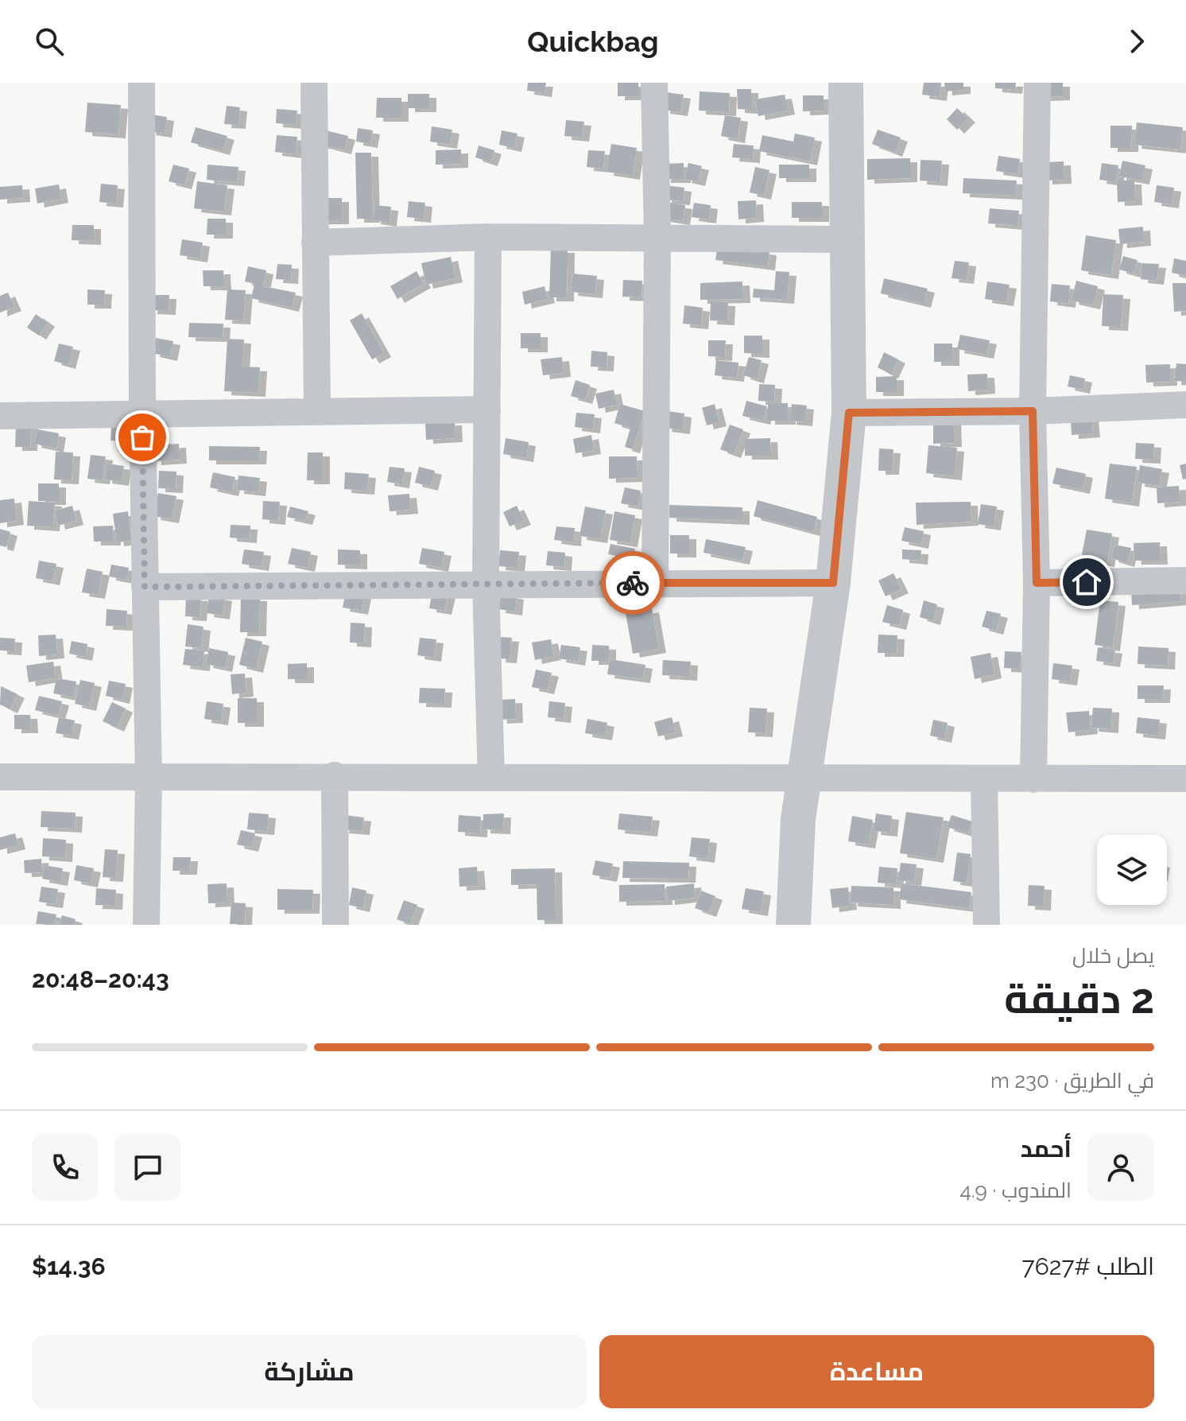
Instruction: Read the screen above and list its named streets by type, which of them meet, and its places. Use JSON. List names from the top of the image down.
{
  "page": {
    "header": "Quickbag",
    "heading": ["2 دقيقة", "يصل خلال", "20:43–20:48"],
    "panel": [
      "أحمد",
      "المندوب · 4.9",
      "الطلب #7627",
      "$14.36"
    ],
    "bar": "في الطريق · 230 m",
    "buttons": ["مساعدة", "مشاركة"]
  }
}
